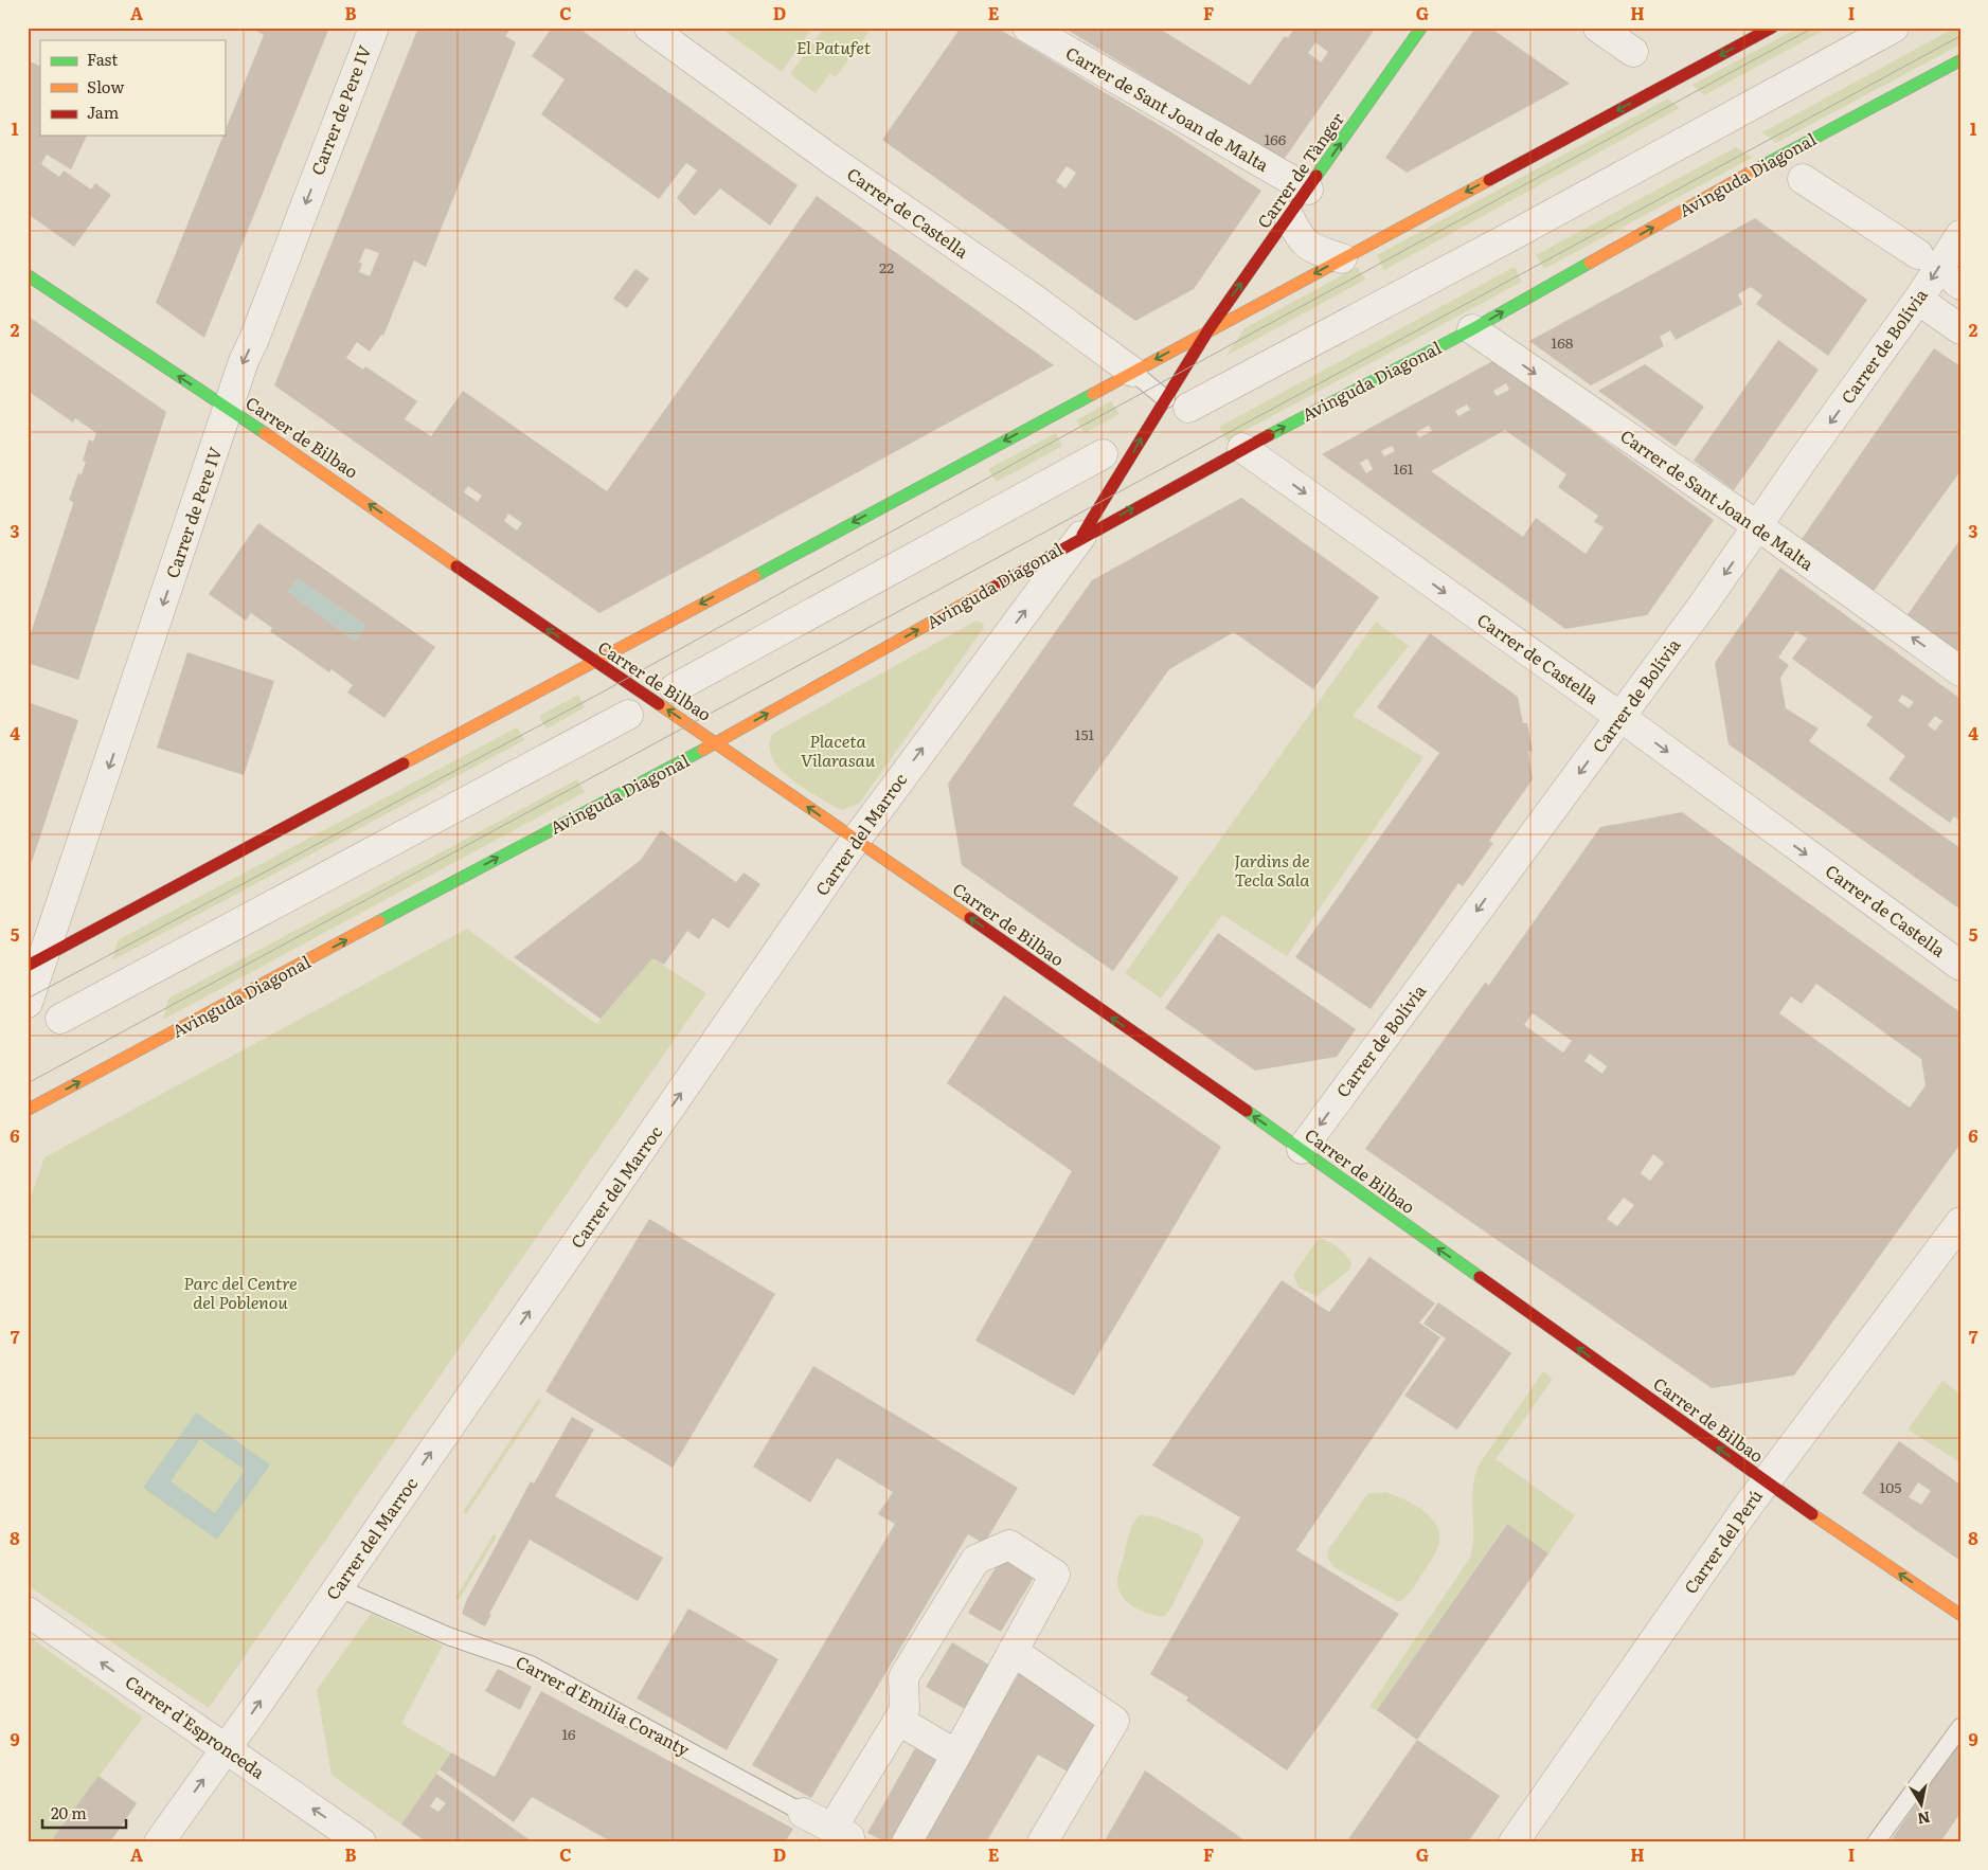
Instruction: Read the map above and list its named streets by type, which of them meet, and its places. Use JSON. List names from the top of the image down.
{
  "streets": {
    "street": [
      "Carrer de Sant Joan de Malta",
      "Carrer de Pere IV",
      "Carrer de Tànger",
      "Avinguda Diagonal",
      "Carrer de Castella",
      "Carrer de Bolívia",
      "Carrer de Bilbao",
      "Carrer del Marroc",
      "Carrer del Perú",
      "Carrer d'Emilia Coranty",
      "Carrer d'Espronceda"
    ]
  },
  "crossings": [
    ["Carrer de Sant Joan de Malta", "Carrer de Tànger"],
    ["Carrer de Sant Joan de Malta", "Avinguda Diagonal"],
    ["Carrer de Sant Joan de Malta", "Carrer de Bolívia"],
    ["Carrer de Pere IV", "Carrer de Bilbao"],
    ["Carrer de Tànger", "Avinguda Diagonal"],
    ["Carrer de Tànger", "Carrer de Castella"],
    ["Carrer de Tànger", "Carrer del Marroc"],
    ["Avinguda Diagonal", "Carrer de Castella"],
    ["Avinguda Diagonal", "Carrer de Bilbao"],
    ["Avinguda Diagonal", "Carrer del Marroc"],
    ["Carrer de Castella", "Carrer de Bolívia"],
    ["Carrer de Bolívia", "Carrer de Bilbao"],
    ["Carrer de Bilbao", "Carrer del Marroc"],
    ["Carrer de Bilbao", "Carrer del Perú"],
    ["Carrer del Marroc", "Carrer d'Emilia Coranty"],
    ["Carrer del Marroc", "Carrer d'Espronceda"]
  ],
  "one_way": [
    "Carrer de Pere IV",
    "Carrer de Tànger",
    "Carrer de Castella",
    "Carrer de Bolívia",
    "Carrer de Bilbao",
    "Carrer del Marroc",
    "Carrer d'Espronceda"
  ],
  "parks": [
    "El Patufet",
    "Placeta Vilarasau",
    "Jardins de Tecla Sala",
    "Parc del Centre del Poblenou"
  ],
  "house_numbers": [
    "166",
    "22",
    "168",
    "161",
    "151",
    "105",
    "16"
  ],
  "legend": ["Fast", "Slow", "Jam"],
  "scale_bar": "20 m",
  "north": "bottom",
  "grid": {
    "columns": [
      "A",
      "B",
      "C",
      "D",
      "E",
      "F",
      "G",
      "H",
      "I"
    ],
    "rows": [
      "1",
      "2",
      "3",
      "4",
      "5",
      "6",
      "7",
      "8",
      "9"
    ]
  }
}
